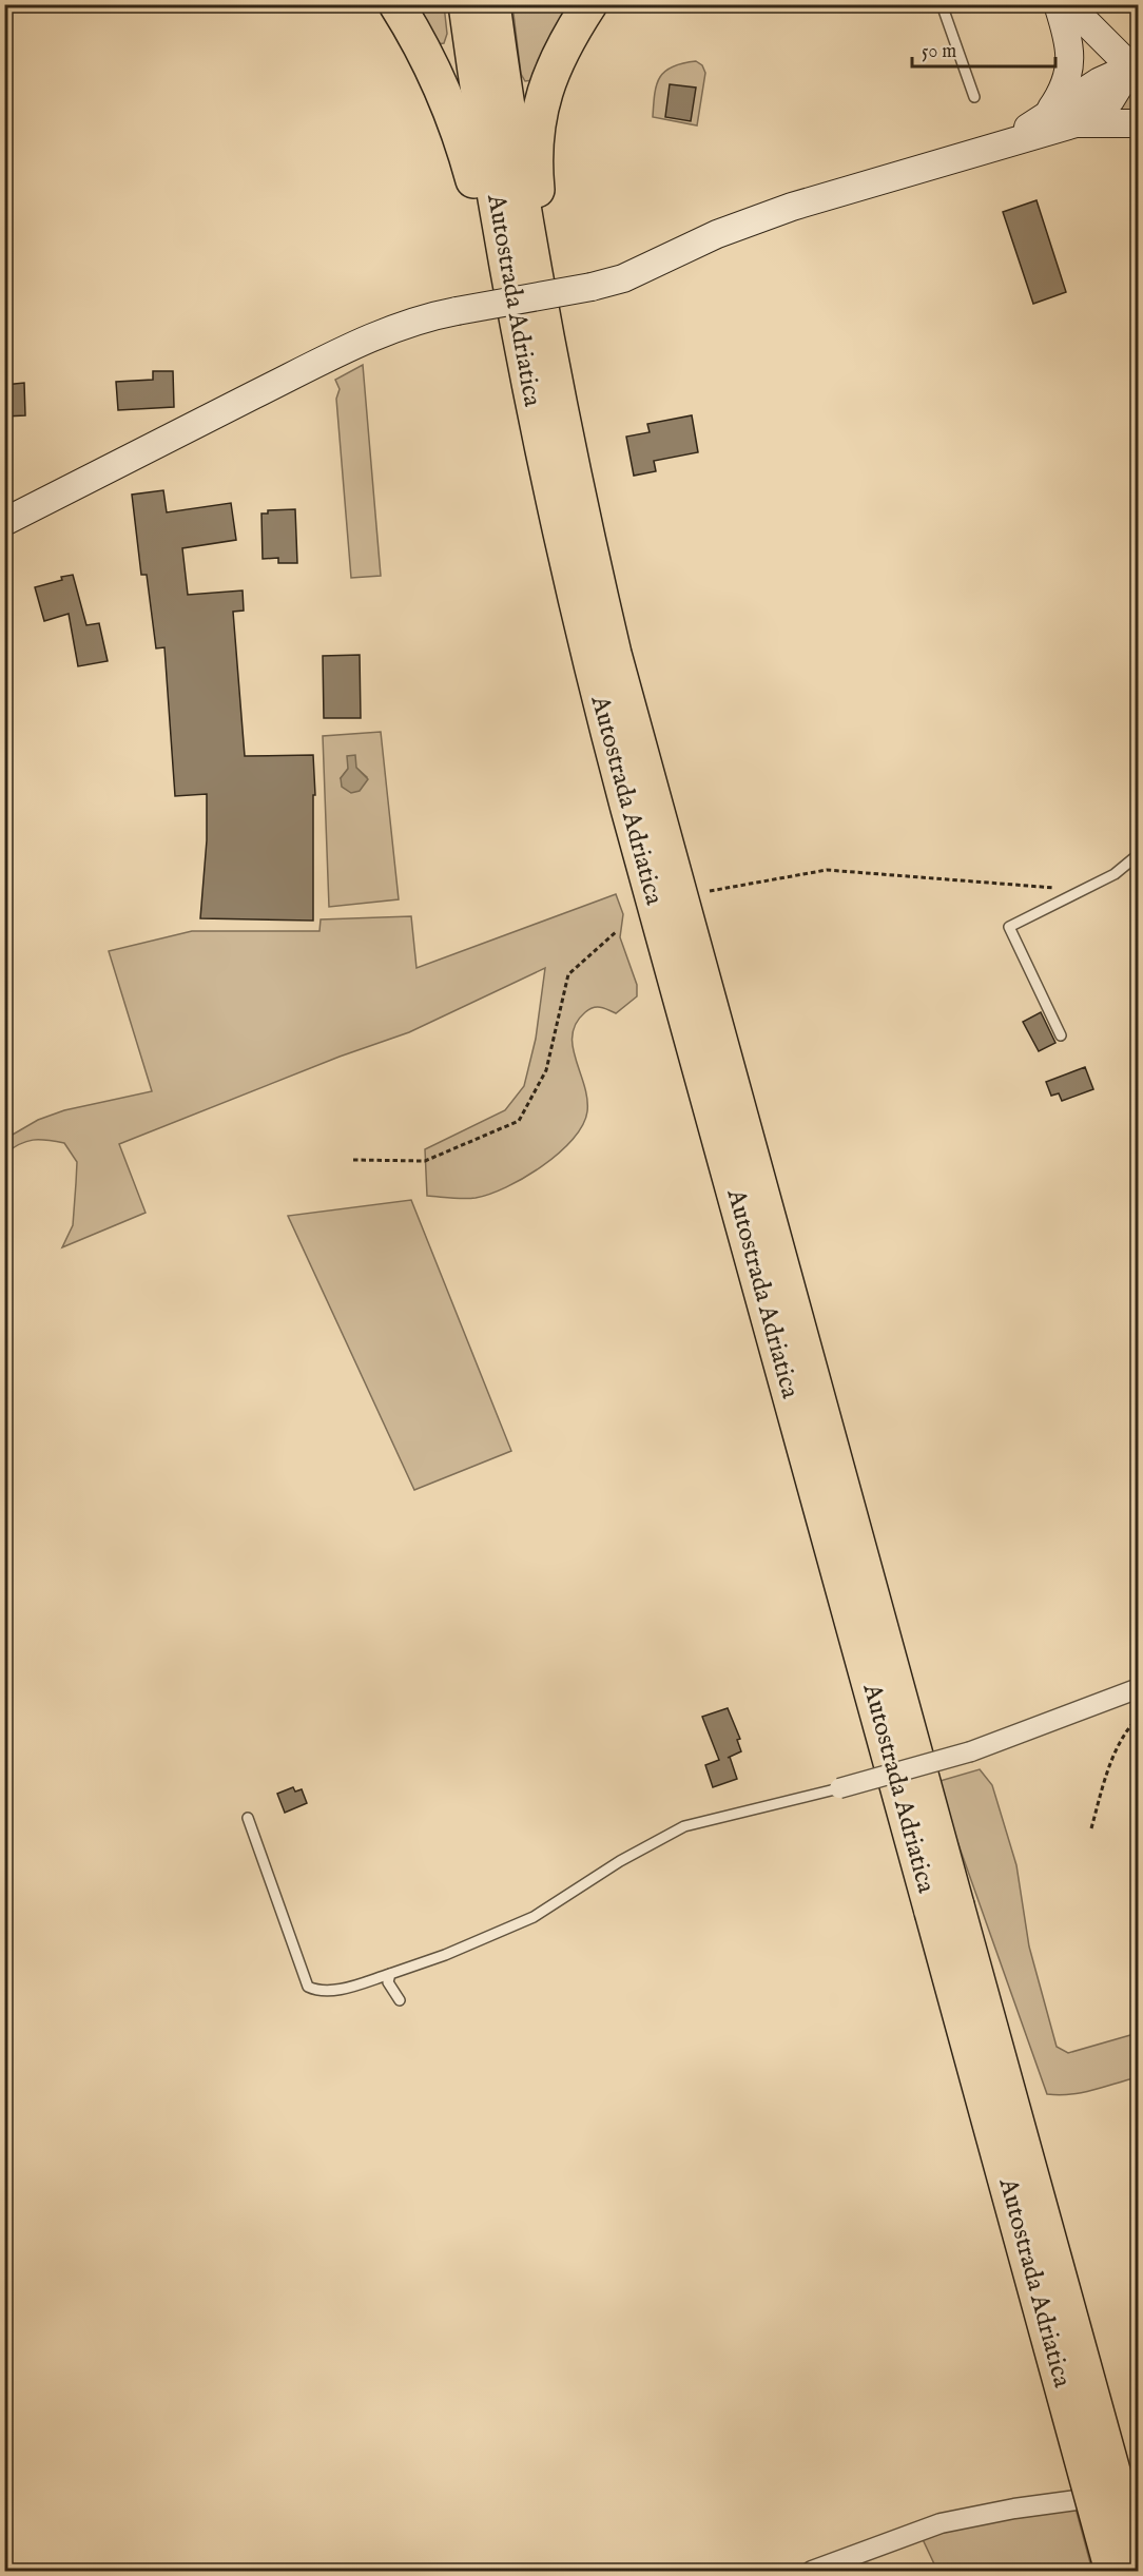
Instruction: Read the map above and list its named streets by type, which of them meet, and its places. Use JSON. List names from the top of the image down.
{
  "streets": {
    "highway": ["Autostrada Adriatica"]
  },
  "scale_bar": "50 m"
}
